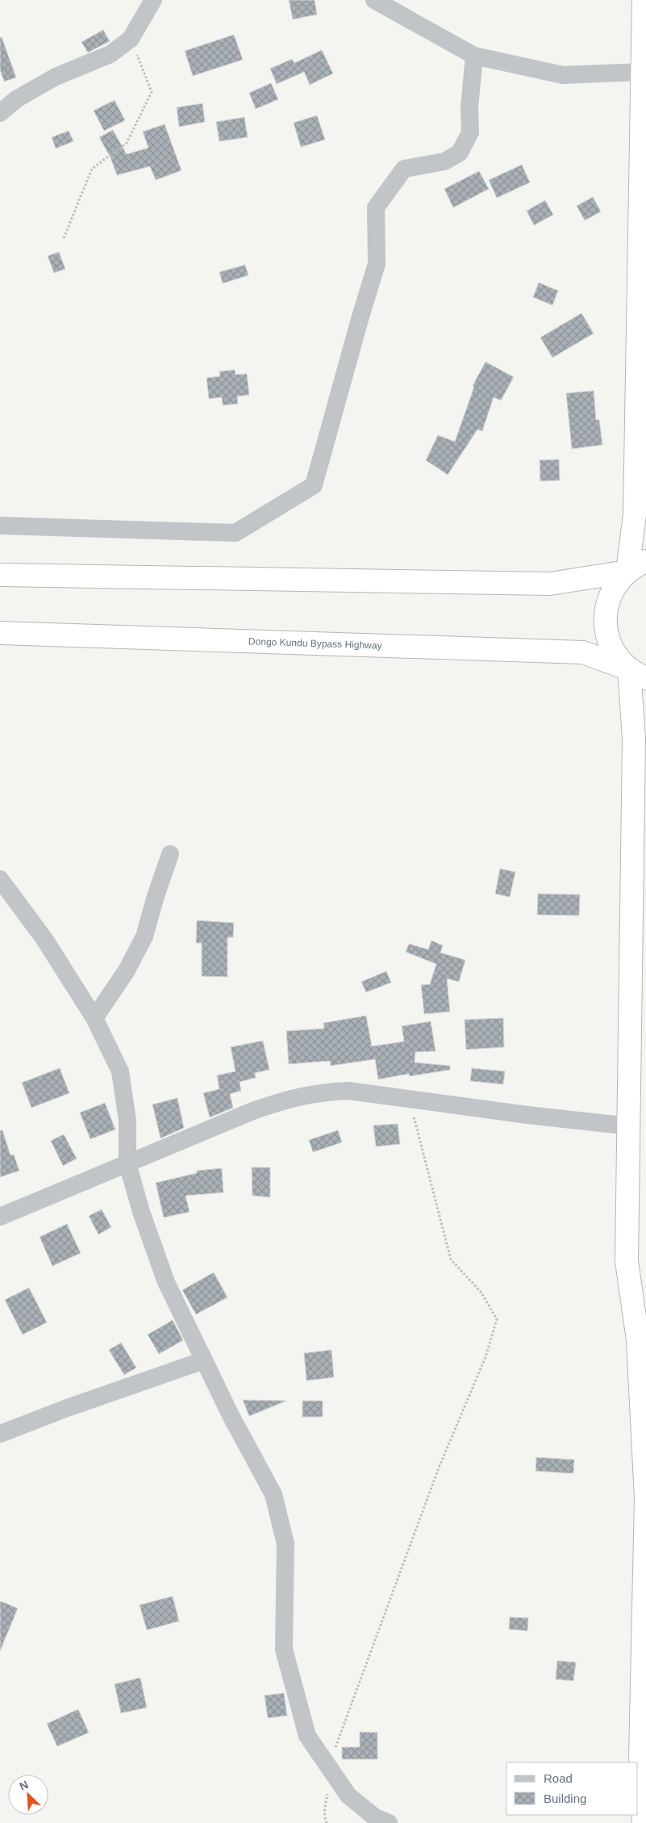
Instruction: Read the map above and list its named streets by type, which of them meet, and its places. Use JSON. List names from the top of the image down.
{
  "streets": {
    "highway": ["Dongo Kundu Bypass Highway"]
  },
  "legend": ["Road", "Building"],
  "north": "top left"
}
